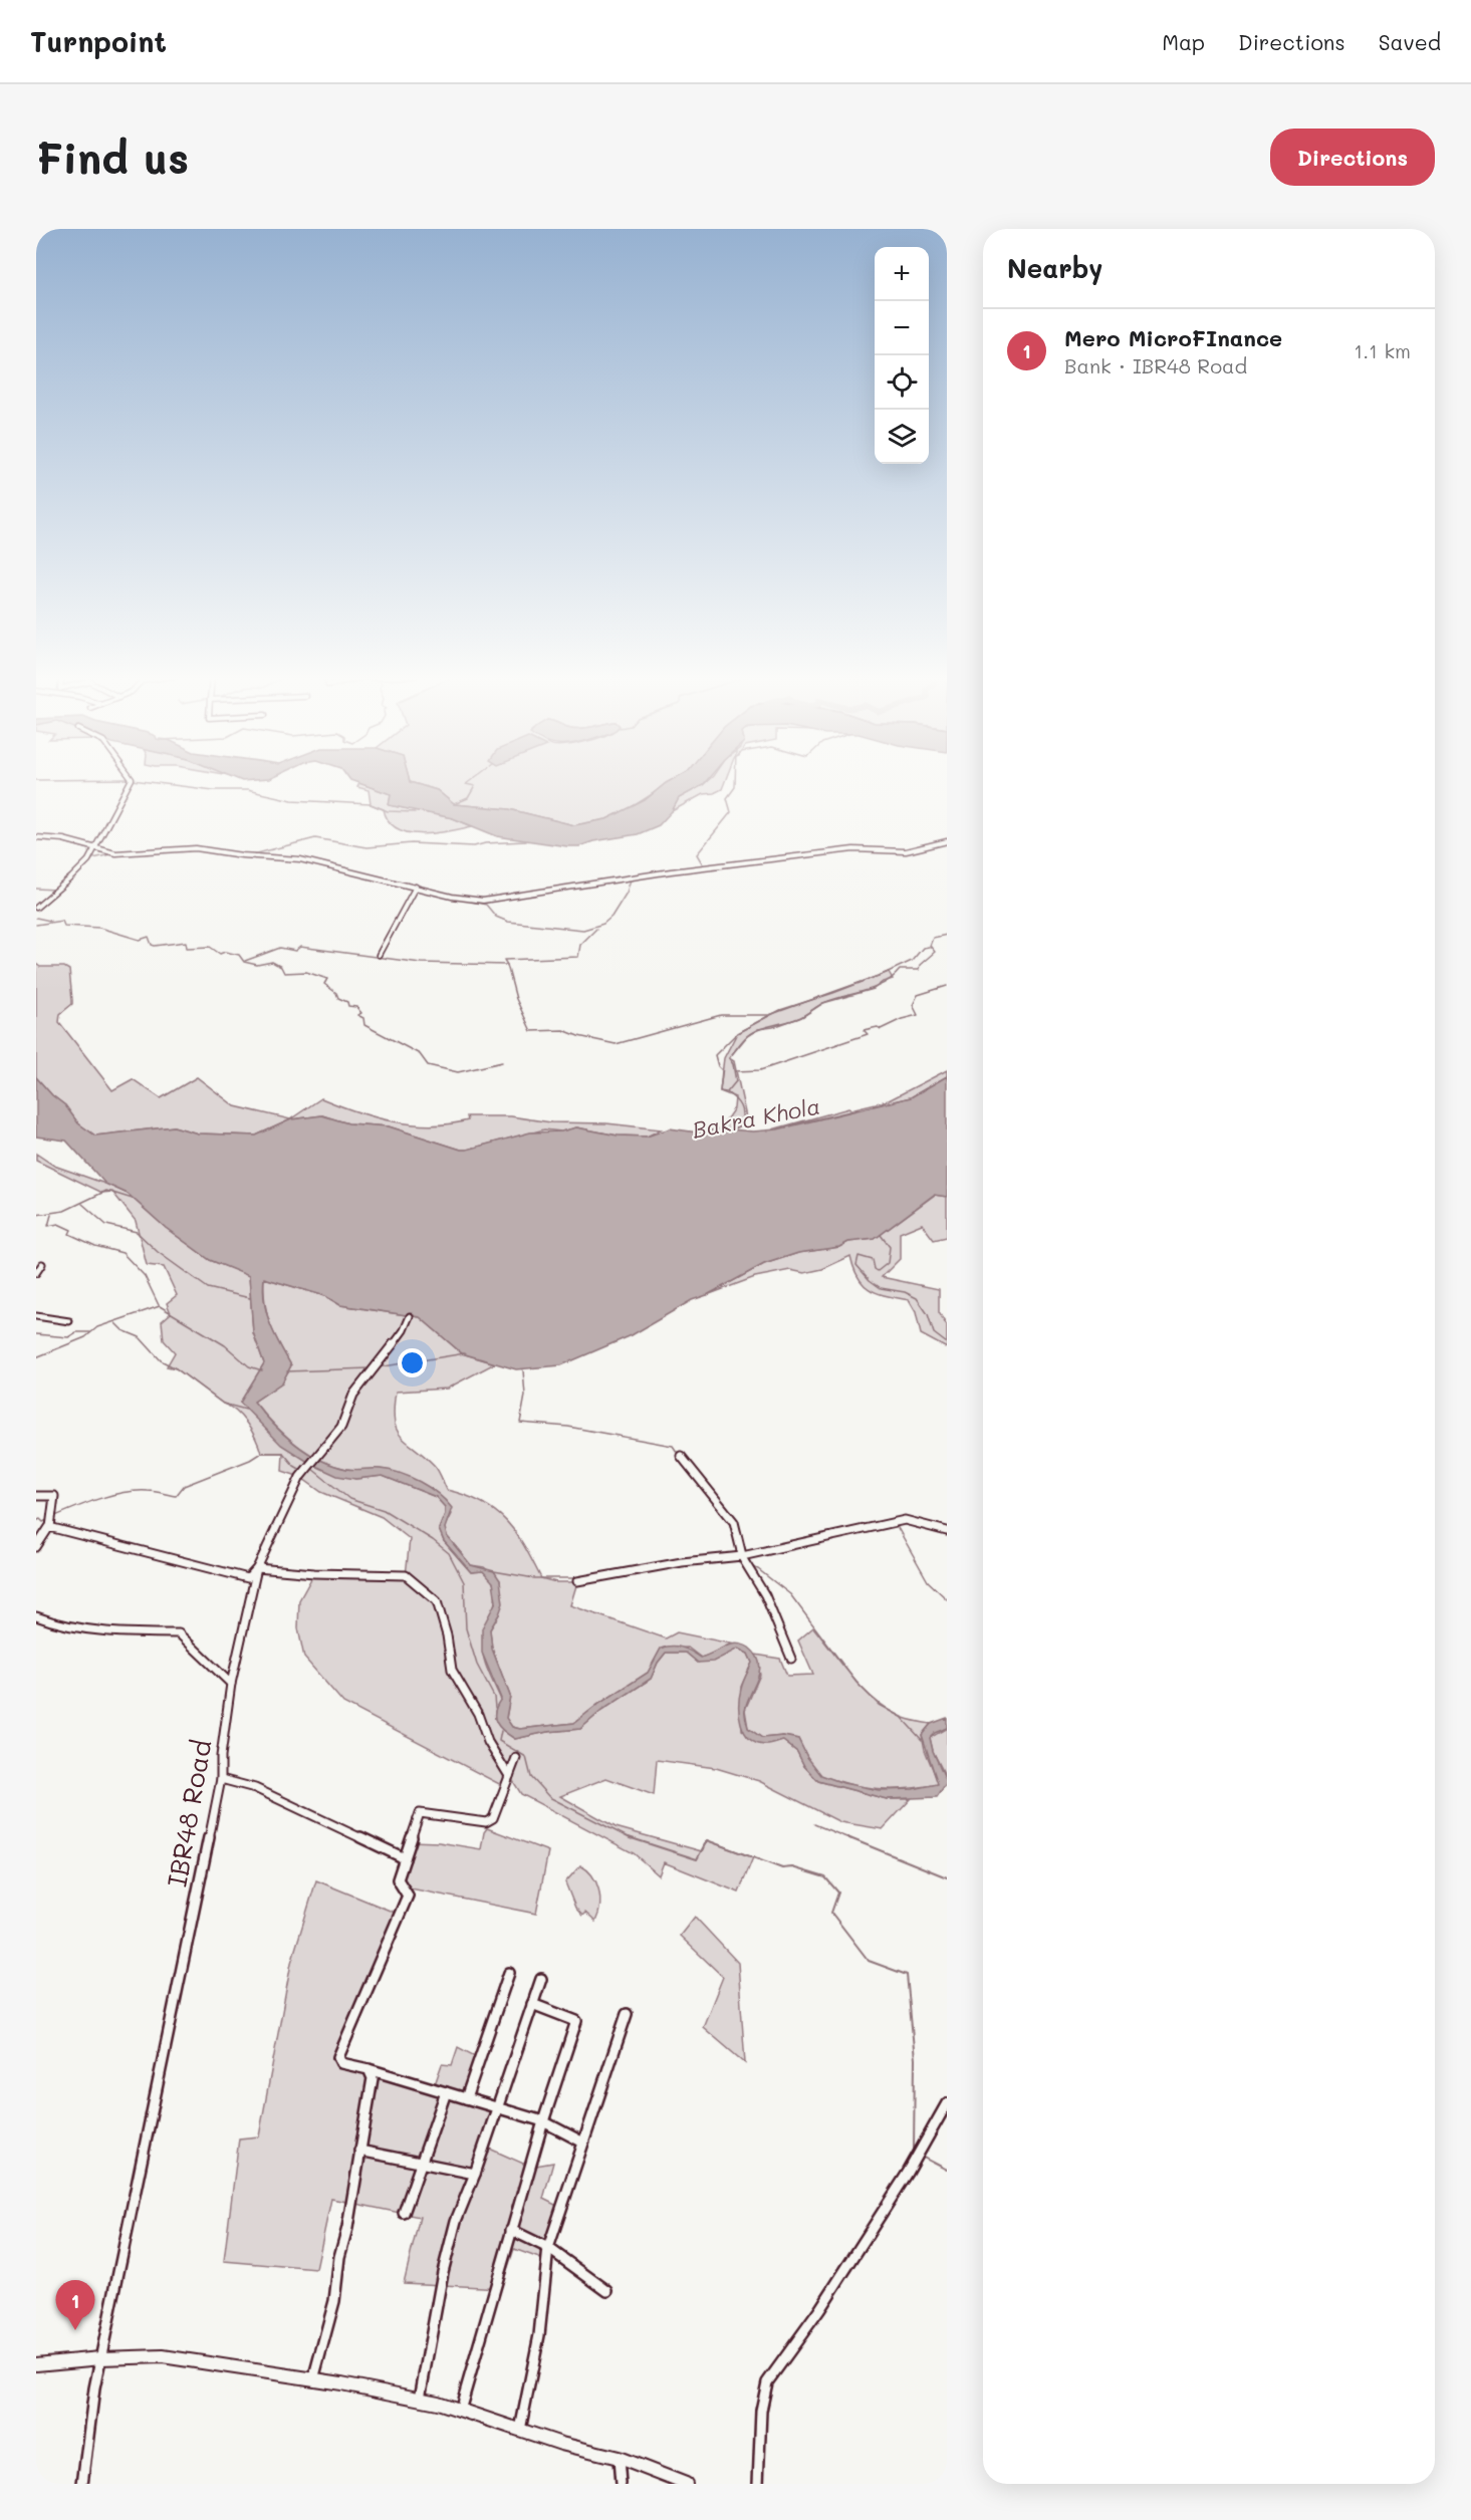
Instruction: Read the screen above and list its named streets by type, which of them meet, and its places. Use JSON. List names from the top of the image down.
{
  "streets": {
    "street": ["IBR48 Road"]
  },
  "water": ["Bakra Khola"],
  "page": {
    "header": "Turnpoint",
    "nav": ["Map", "Directions", "Saved"],
    "buttons": "Directions",
    "title": "Find us",
    "heading": "Nearby",
    "map_buttons": ["+", "−"],
    "list": [
      {
        "mark": "1",
        "name": "Mero MicroFInance",
        "note": "Bank · IBR48 Road",
        "value": "1.1 km"
      }
    ],
    "pins": "1"
  }
}
